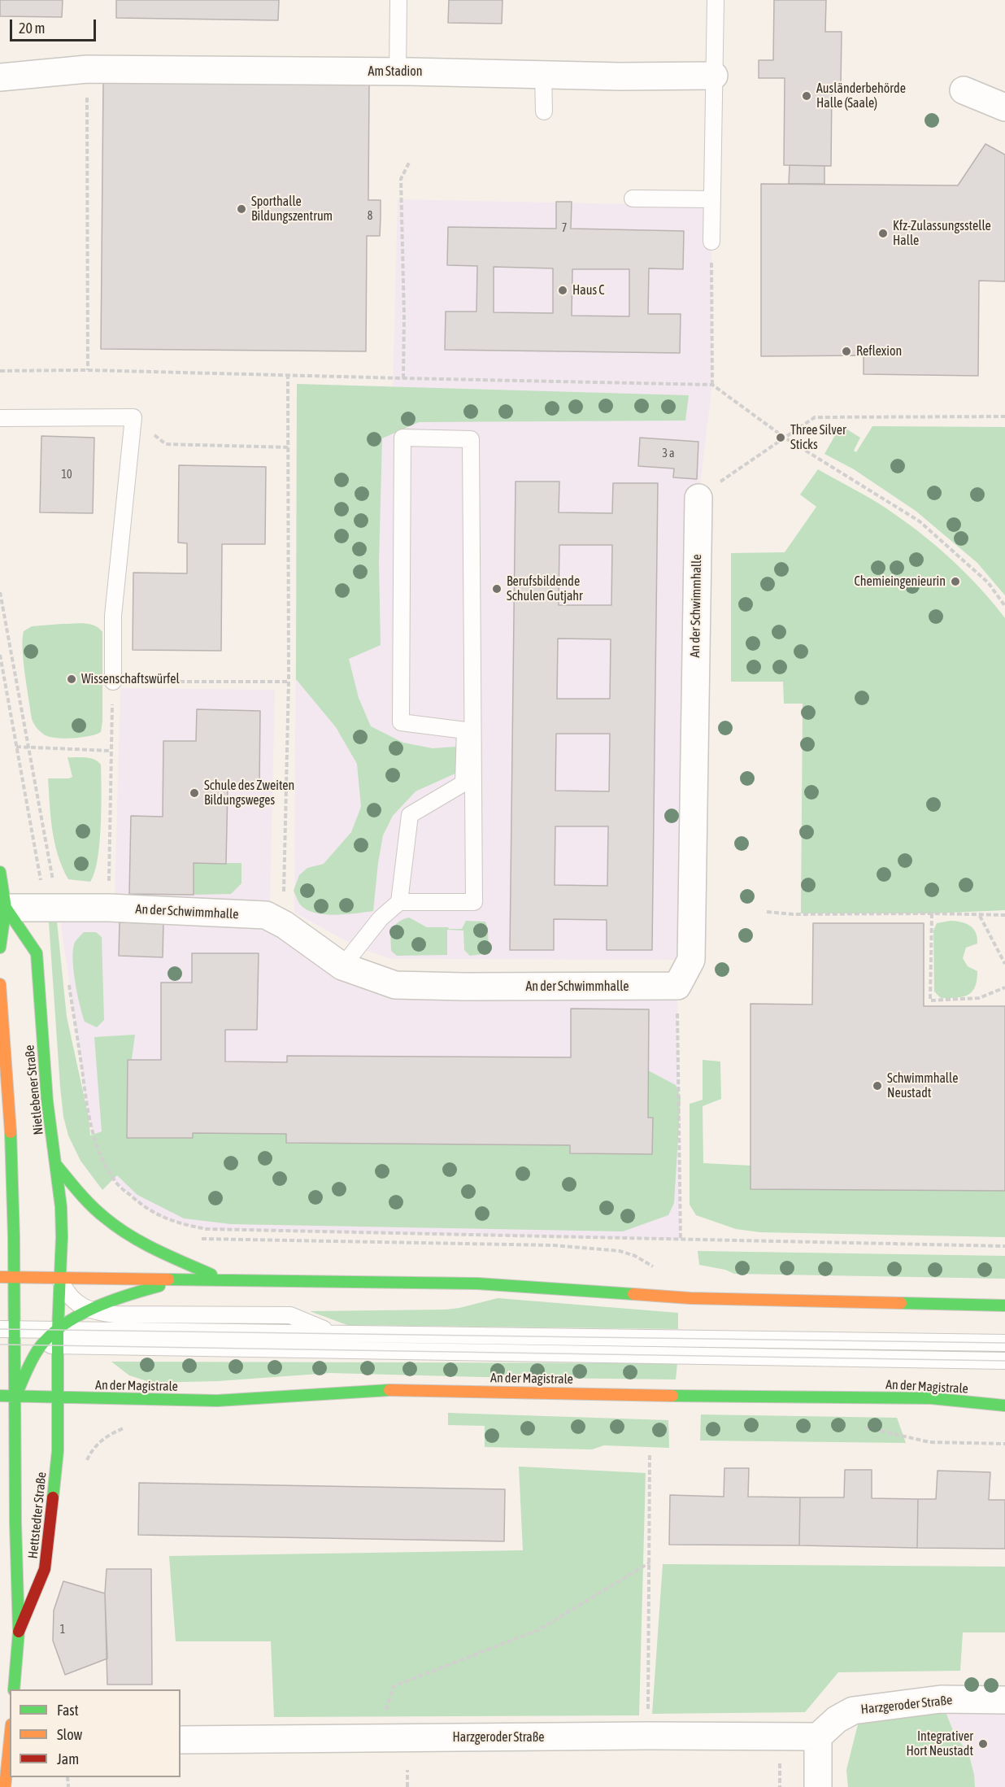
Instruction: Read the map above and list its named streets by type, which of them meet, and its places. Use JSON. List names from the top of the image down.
{
  "streets": {
    "main road": ["Nietlebener Straße", "An der Magistrale", "Hettstedter Straße"],
    "street": ["Am Stadion", "An der Schwimmhalle", "Harzgeroder Straße"]
  },
  "crossings": [
    ["An der Schwimmhalle", "Nietlebener Straße"],
    ["An der Magistrale", "Hettstedter Straße"]
  ],
  "places": [
    "Ausländerbehörde Halle (Saale)",
    "Sporthalle Bildungszentrum",
    "Kfz-Zulassungsstelle Halle",
    "Haus C",
    "Reflexion",
    "Three Silver Sticks",
    "Chemieingenieurin",
    "Berufsbildende Schulen Gutjahr",
    "Wissenschaftswürfel",
    "Schule des Zweiten Bildungsweges",
    "Schwimmhalle Neustadt",
    "Integrativer Hort Neustadt"
  ],
  "house_numbers": [
    "8",
    "7",
    "3 a",
    "10",
    "1"
  ],
  "legend": ["Fast", "Slow", "Jam"],
  "scale_bar": "20 m"
}
